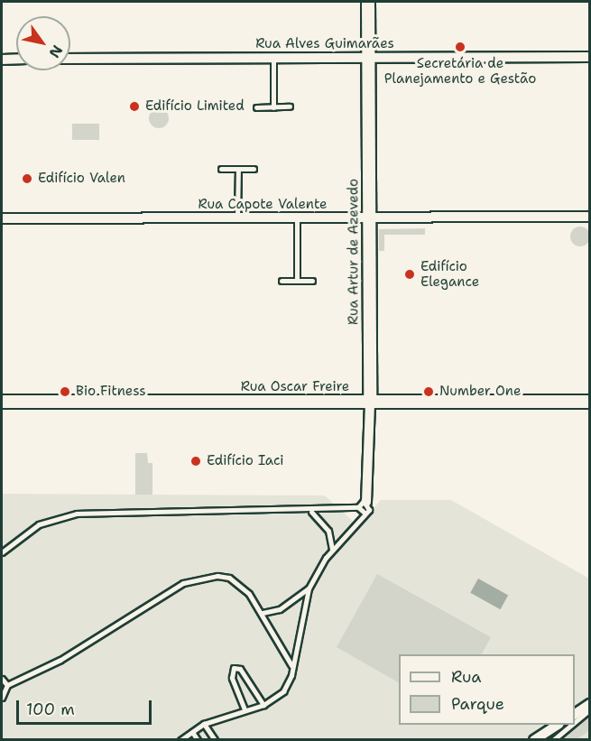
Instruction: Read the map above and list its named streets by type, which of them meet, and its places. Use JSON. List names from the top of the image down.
{
  "streets": {
    "street": [
      "Rua Alves Guimarães",
      "Rua Capote Valente",
      "Rua Artur de Azevedo",
      "Rua Oscar Freire"
    ]
  },
  "crossings": [
    ["Rua Alves Guimarães", "Rua Artur de Azevedo"],
    ["Rua Capote Valente", "Rua Artur de Azevedo"],
    ["Rua Artur de Azevedo", "Rua Oscar Freire"]
  ],
  "places": [
    "Secretária de Planejamento e Gestão",
    "Edifício Limited",
    "Edifício Valen",
    "Edifício Elegance",
    "Bio Fitness",
    "Number One",
    "Edifício Iaci"
  ],
  "legend": ["Rua", "Parque"],
  "scale_bar": "100 m",
  "north": "bottom right"
}
